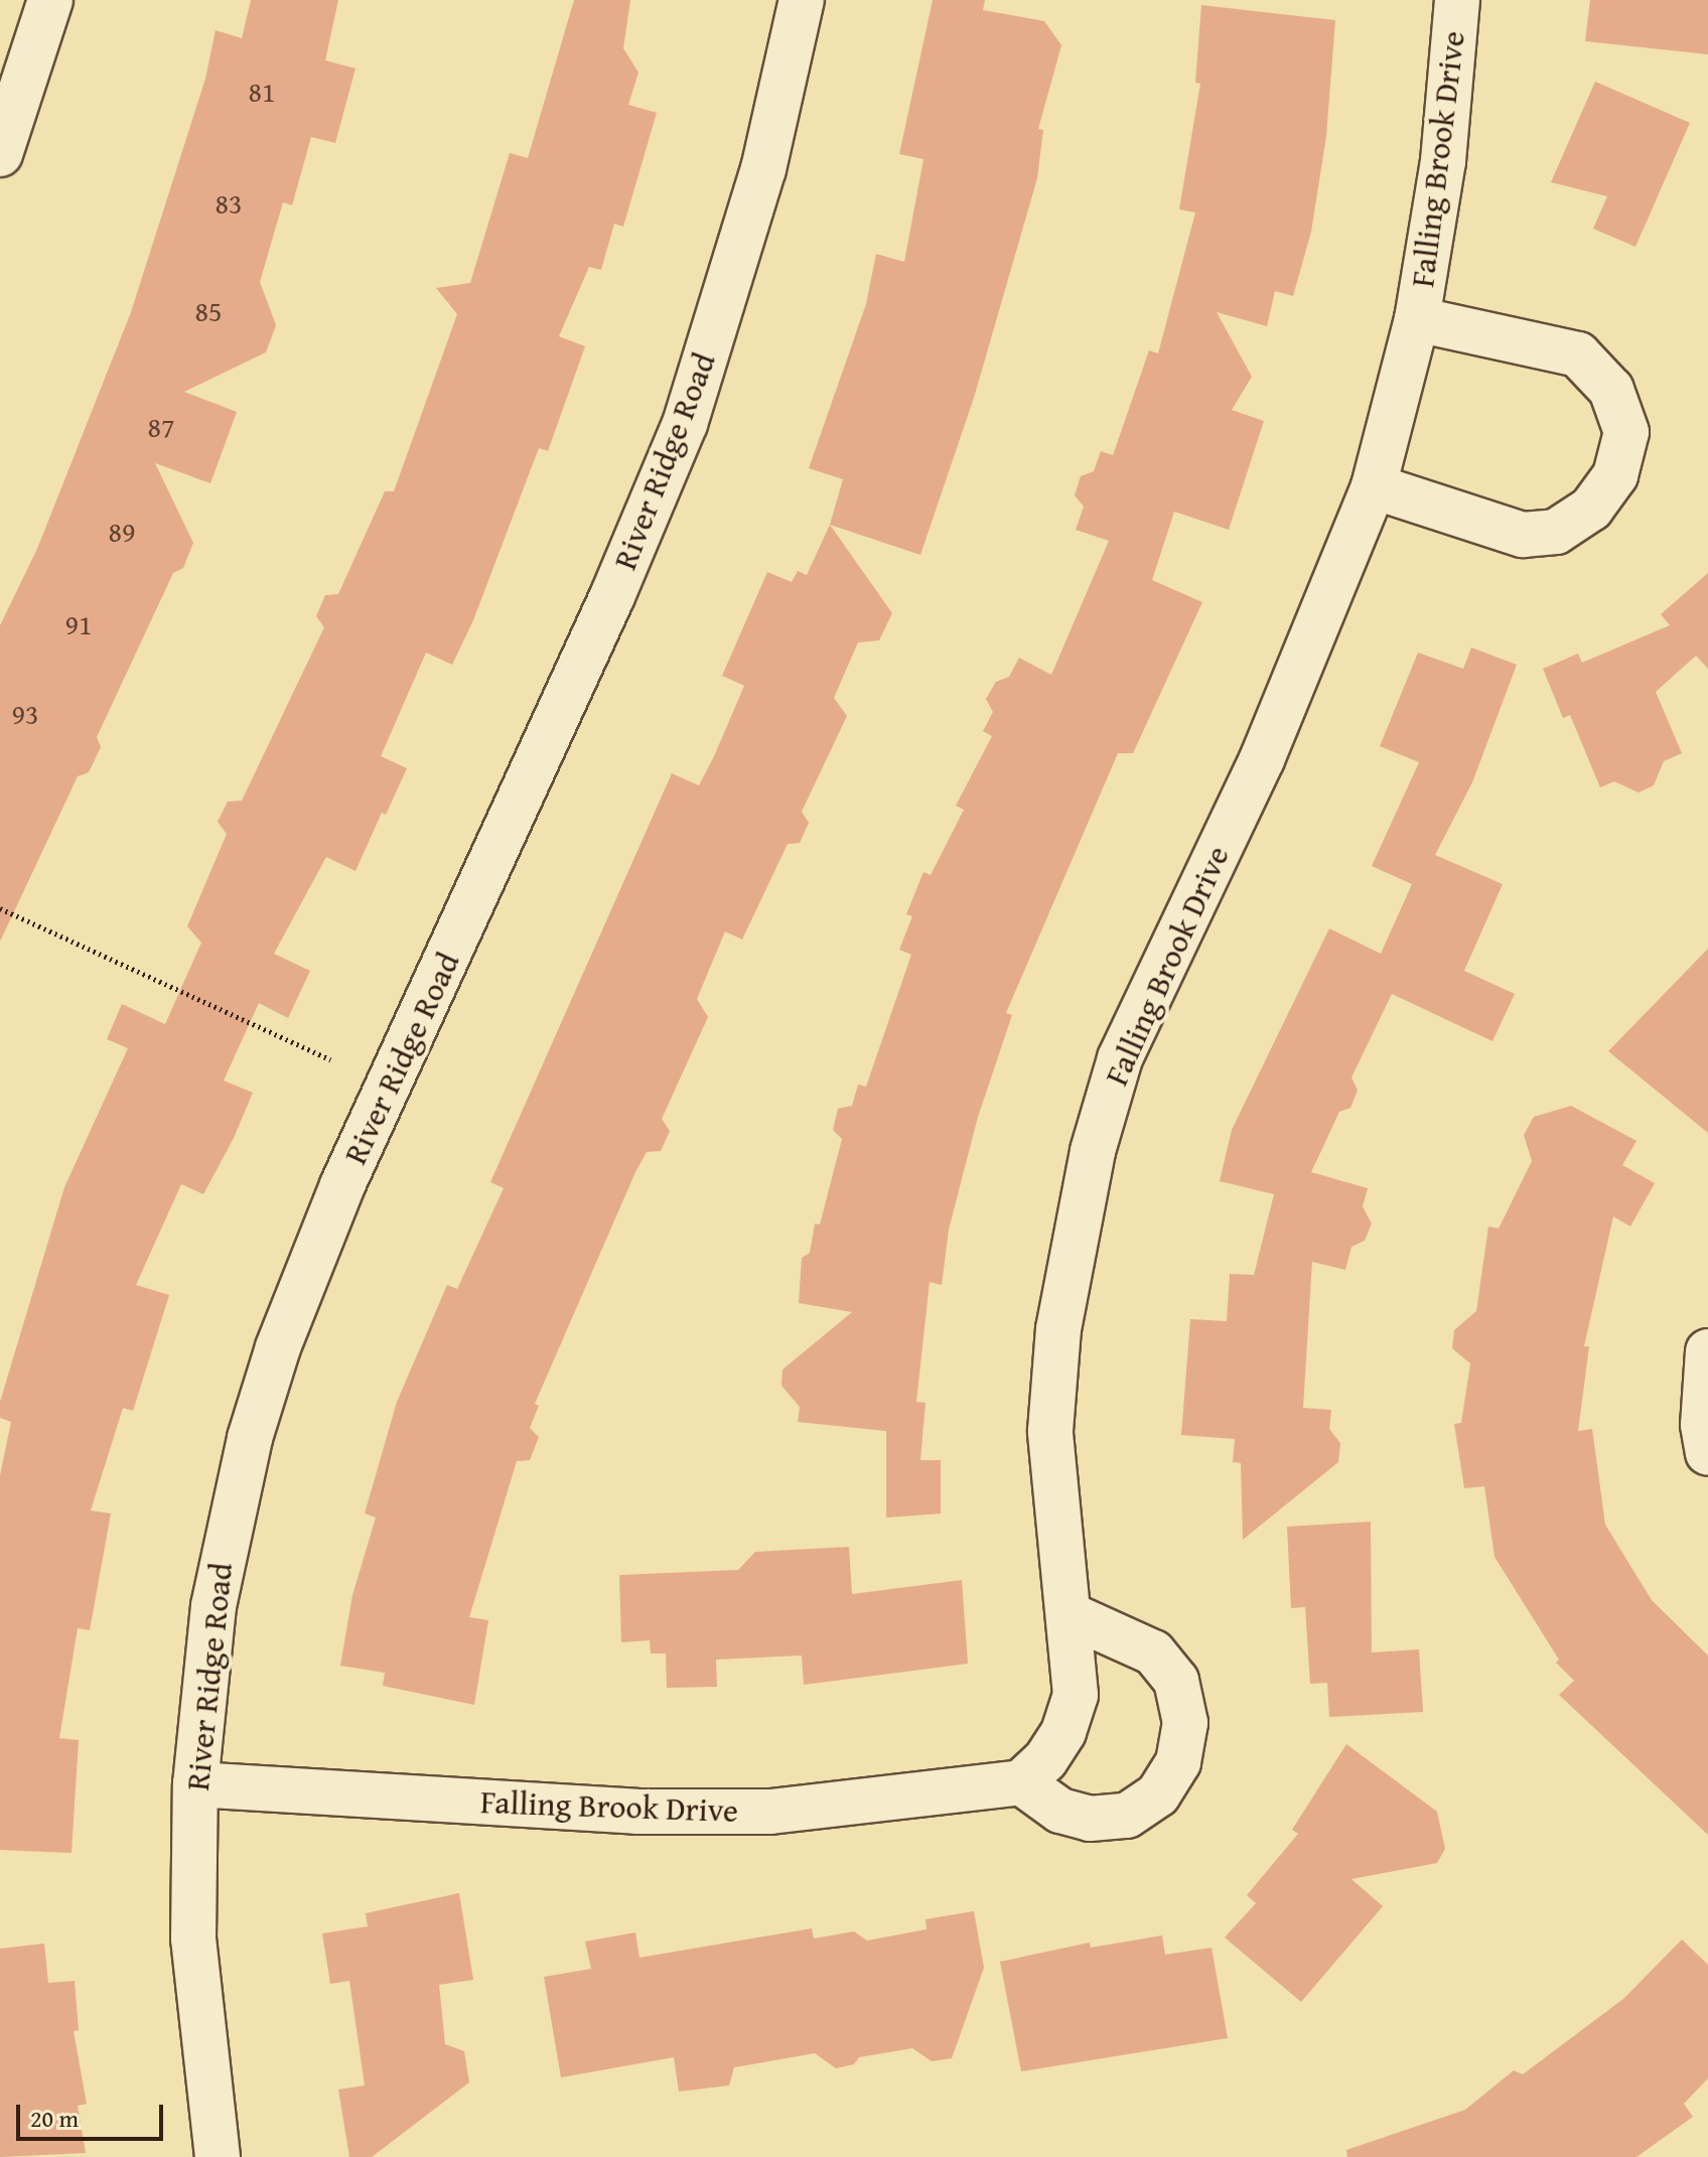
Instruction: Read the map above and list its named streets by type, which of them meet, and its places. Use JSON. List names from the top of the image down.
{
  "streets": {
    "street": ["Falling Brook Drive", "River Ridge Road"]
  },
  "crossings": [
    ["Falling Brook Drive", "River Ridge Road"]
  ],
  "house_numbers": [
    "81",
    "83",
    "85",
    "87",
    "89",
    "91",
    "93"
  ],
  "scale_bar": "20 m"
}
